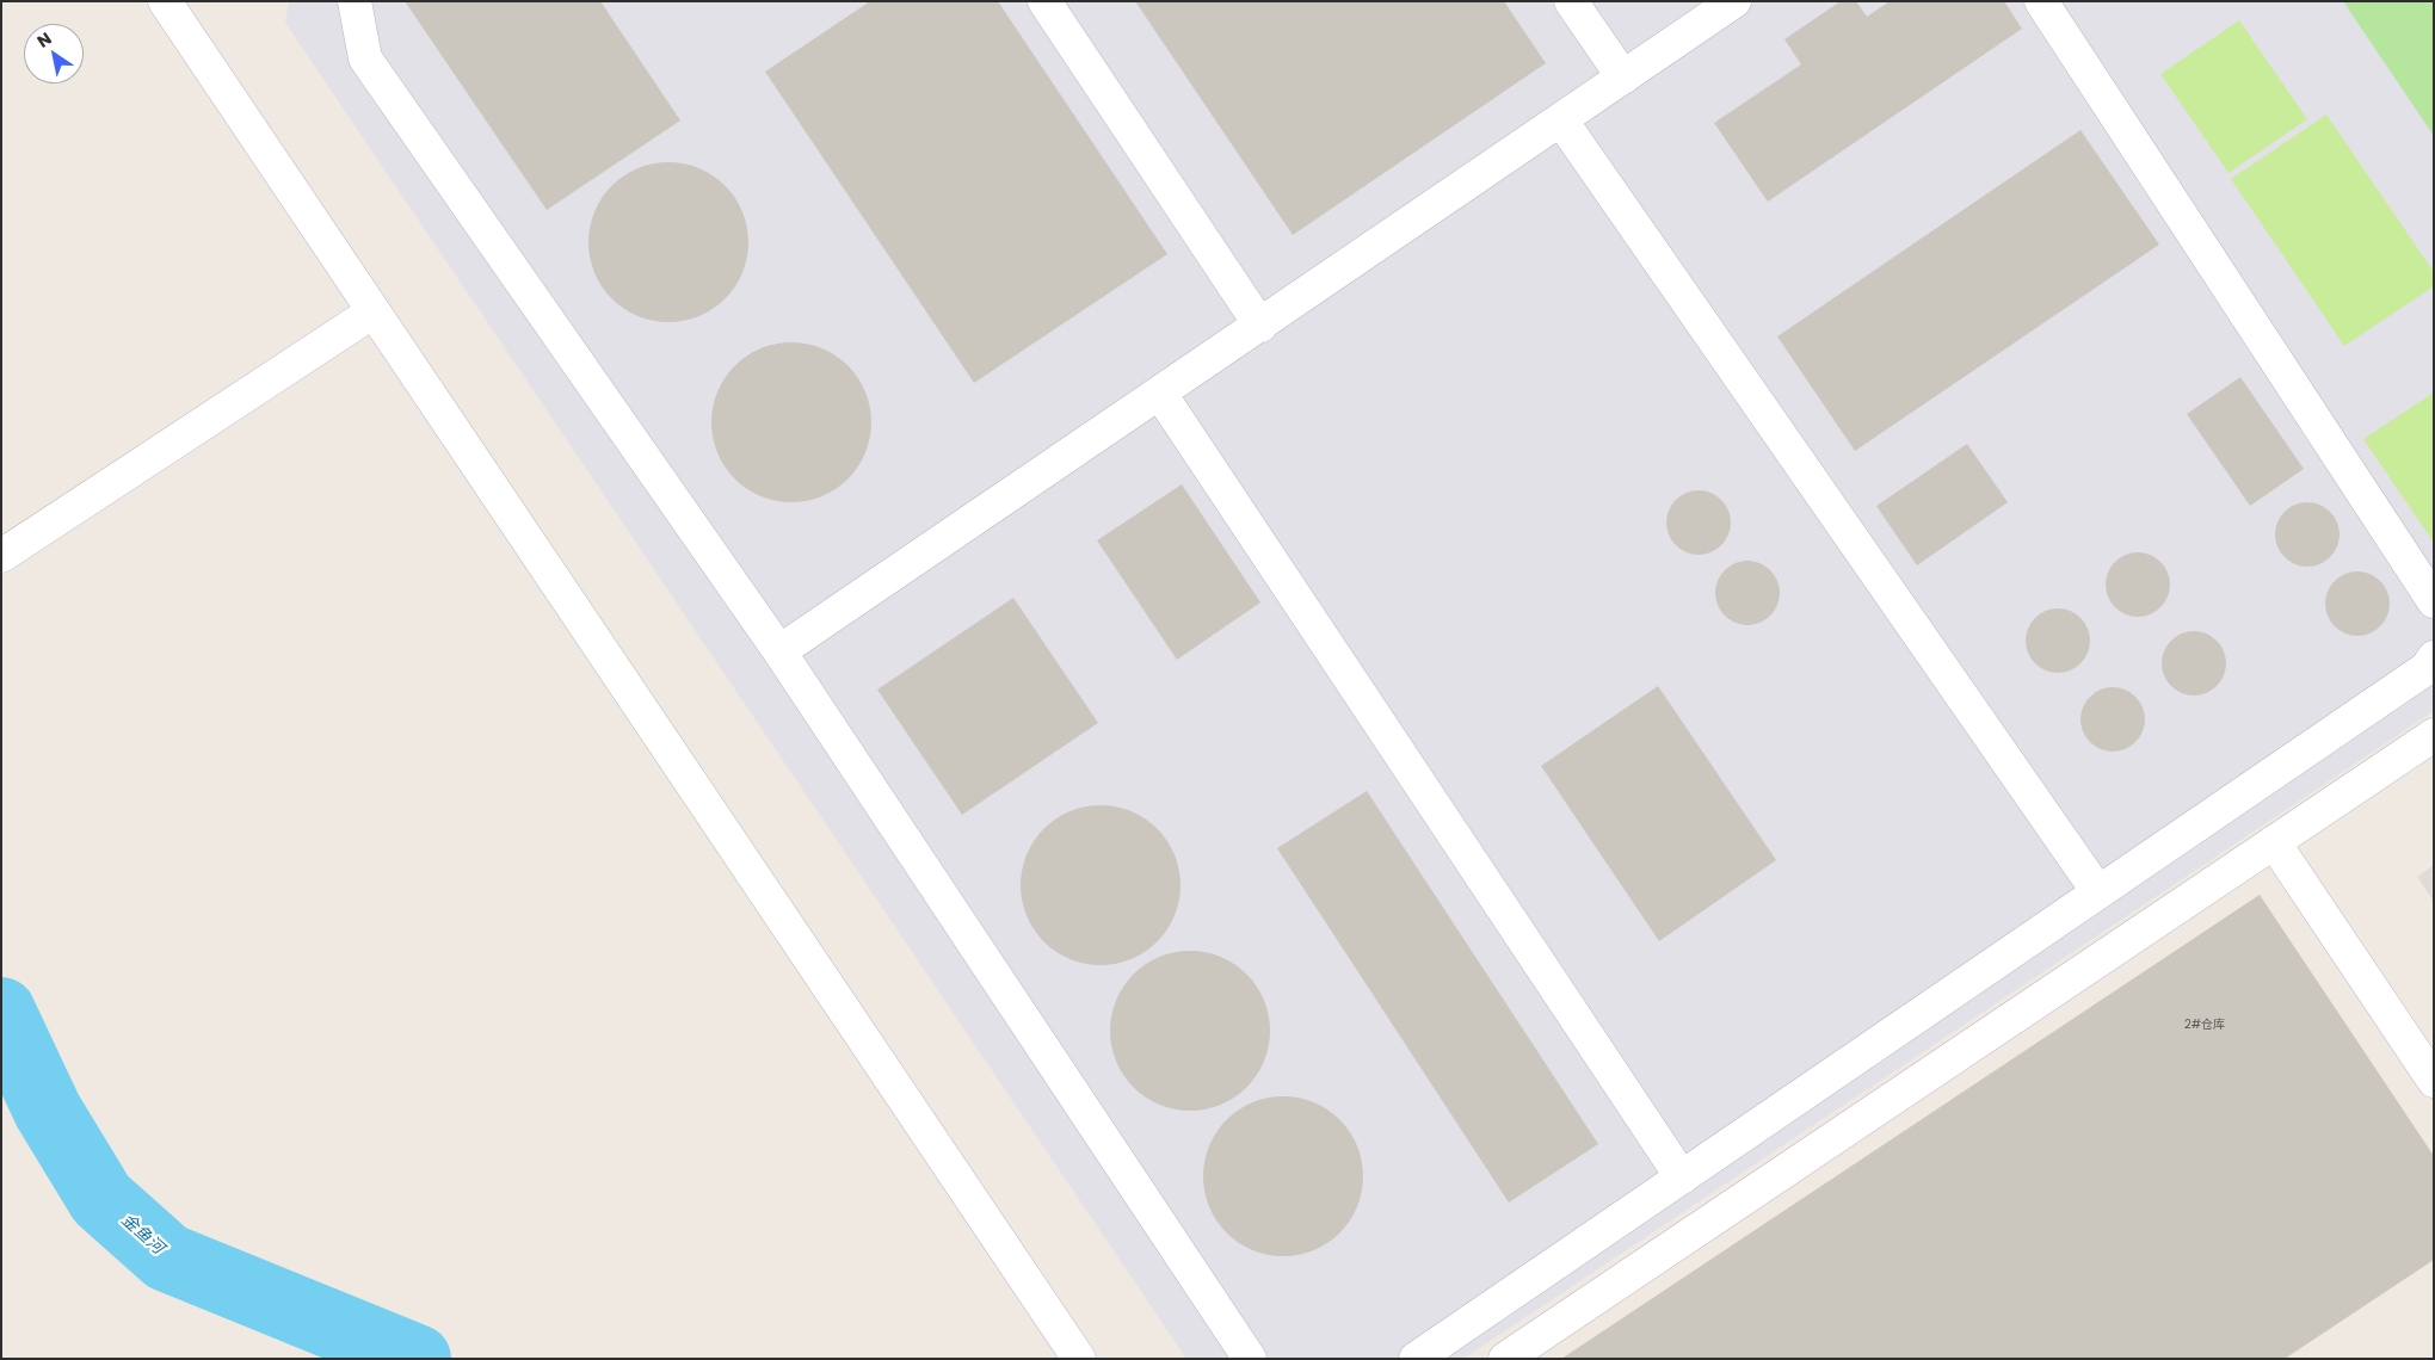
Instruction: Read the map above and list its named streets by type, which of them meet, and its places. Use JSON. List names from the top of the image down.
{
  "water": ["金鱼河"],
  "house_numbers": ["2#仓库"],
  "north": "top left"
}
